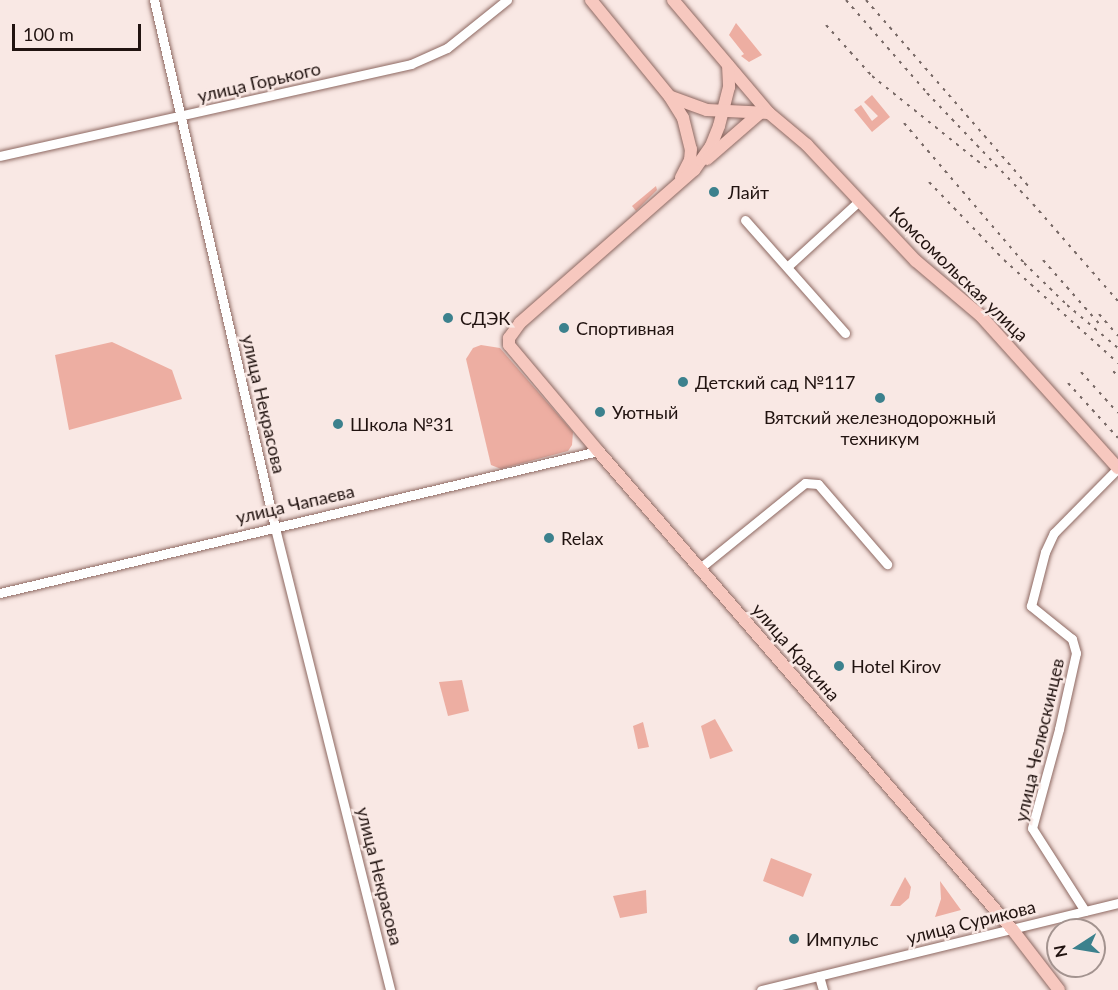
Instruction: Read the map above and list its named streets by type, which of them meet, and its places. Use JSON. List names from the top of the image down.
{
  "streets": {
    "main road": ["Комсомольская улица", "улица Красина"],
    "street": [
      "улица Горького",
      "улица Некрасова",
      "улица Чапаева",
      "улица Челюскинцев",
      "улица Сурикова"
    ]
  },
  "crossings": [
    ["улица Горького", "улица Некрасова"],
    ["Комсомольская улица", "улица Челюскинцев"],
    ["улица Некрасова", "улица Чапаева"],
    ["улица Чапаева", "улица Красина"],
    ["улица Красина", "улица Сурикова"],
    ["улица Челюскинцев", "улица Сурикова"]
  ],
  "places": [
    "Лайт",
    "СДЭК",
    "Спортивная",
    "Детский сад №117",
    "Вятский железнодорожный техникум",
    "Уютный",
    "Школа №31",
    "Relax",
    "Hotel Kirov",
    "Импульс"
  ],
  "scale_bar": "100 m",
  "north": "left"
}
